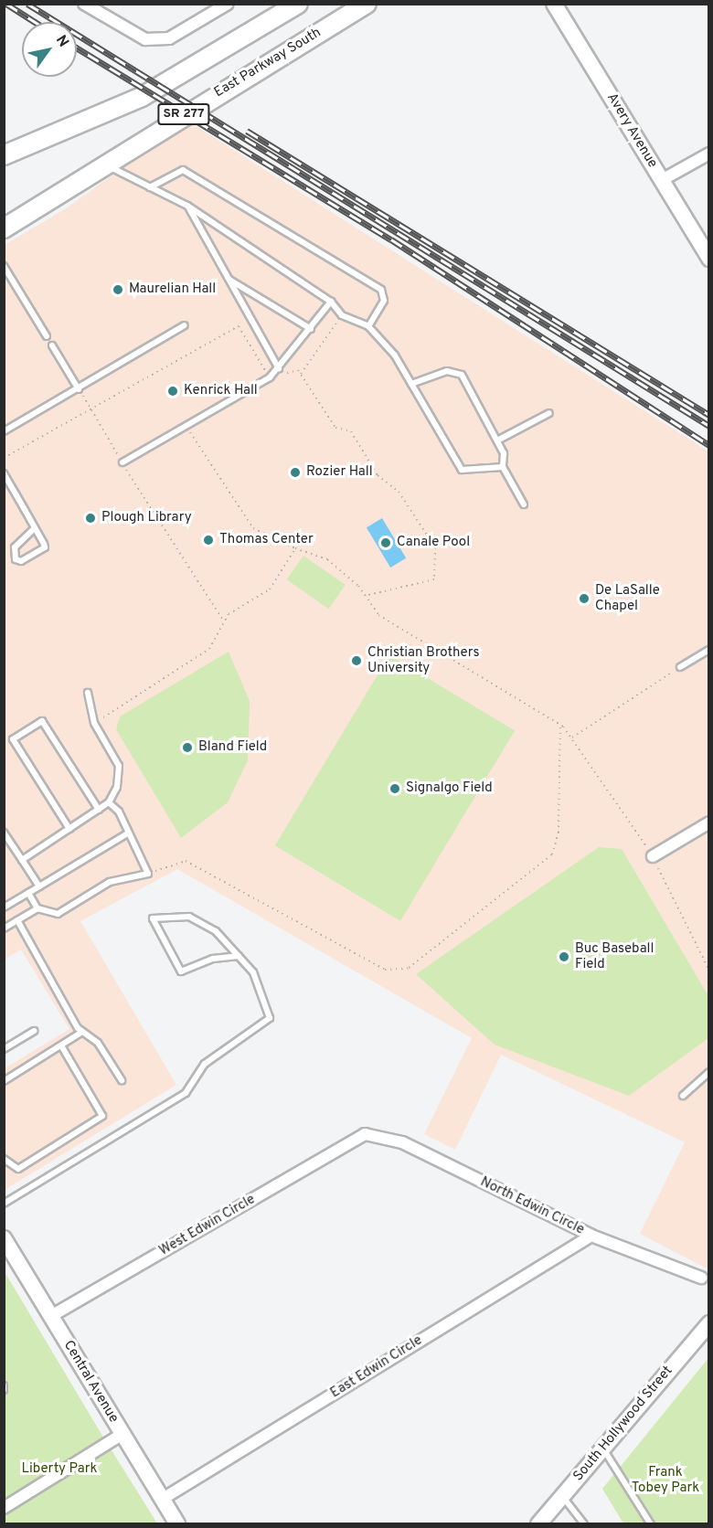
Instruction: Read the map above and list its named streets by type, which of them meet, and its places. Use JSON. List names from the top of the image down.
{
  "streets": {
    "main road": [
      "East Parkway South",
      "SR 277",
      "Avery Avenue",
      "Central Avenue",
      "South Hollywood Street"
    ],
    "street": ["North Edwin Circle", "West Edwin Circle", "East Edwin Circle"]
  },
  "crossings": [
    ["North Edwin Circle", "West Edwin Circle"],
    ["North Edwin Circle", "East Edwin Circle"],
    ["West Edwin Circle", "Central Avenue"],
    ["East Edwin Circle", "Central Avenue"]
  ],
  "parks": ["Liberty Park", "Frank Tobey Park"],
  "places": [
    "Maurelian Hall",
    "Kenrick Hall",
    "Rozier Hall",
    "Plough Library",
    "Thomas Center",
    "Canale Pool",
    "De LaSalle Chapel",
    "Christian Brothers University",
    "Bland Field",
    "Signalgo Field",
    "Buc Baseball Field"
  ],
  "north": "top right"
}
